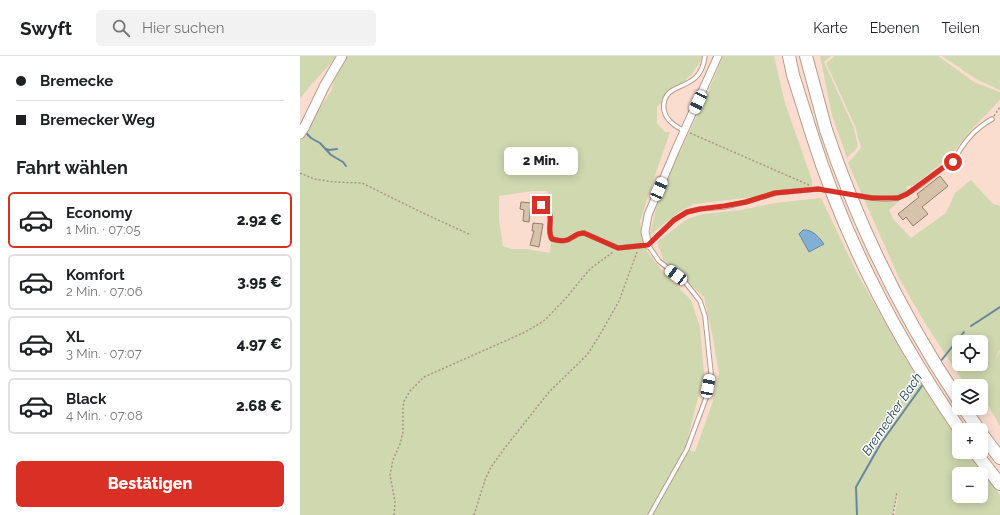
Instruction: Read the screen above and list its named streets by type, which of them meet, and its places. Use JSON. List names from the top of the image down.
{
  "water": ["Bremecker Bach"],
  "page": {
    "header": "Swyft",
    "search": "Hier suchen",
    "nav": ["Karte", "Ebenen", "Teilen"],
    "banner": ["Bremecke", "Bremecker Weg"],
    "heading": "Fahrt wählen",
    "bubble": "2 Min.",
    "list": [
      {
        "name": "Economy",
        "note": "1 Min. · 07:05",
        "value": "2.92 €"
      },
      {
        "name": "Komfort",
        "note": "2 Min. · 07:06",
        "value": "3.95 €"
      },
      {
        "name": "XL",
        "note": "3 Min. · 07:07",
        "value": "4.97 €"
      },
      {
        "name": "Black",
        "note": "4 Min. · 07:08",
        "value": "2.68 €"
      }
    ],
    "map_buttons": ["+", "−"],
    "buttons": "Bestätigen"
  }
}
